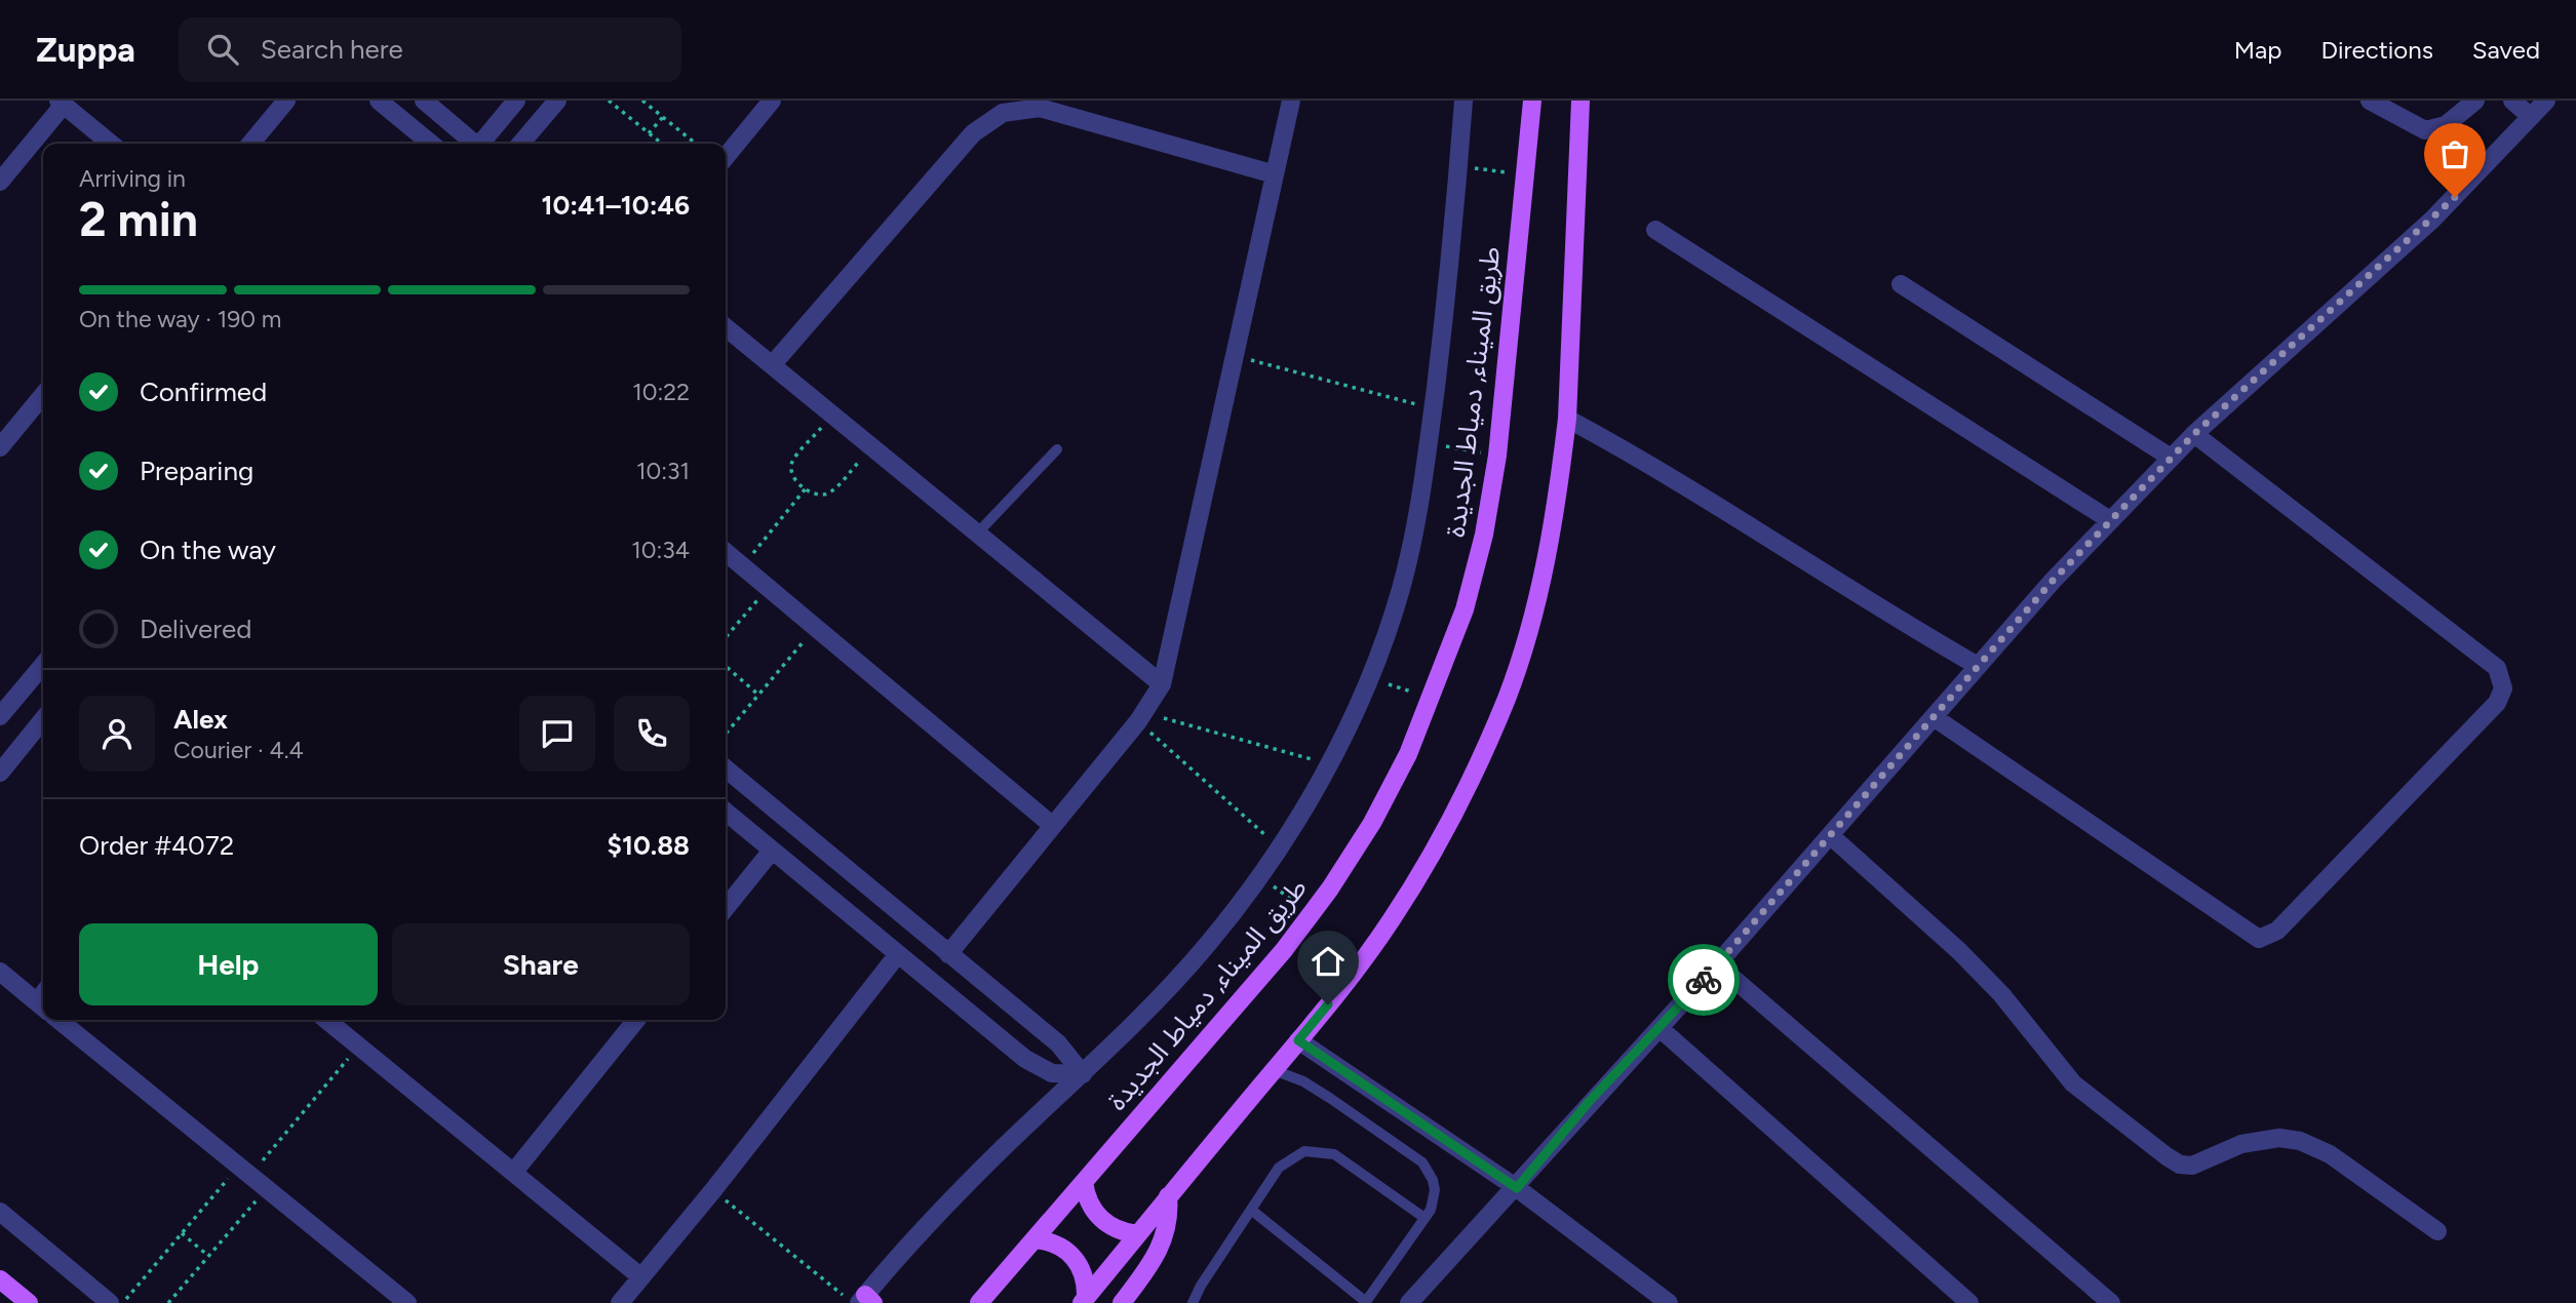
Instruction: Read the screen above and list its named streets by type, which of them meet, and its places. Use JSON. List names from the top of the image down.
{
  "streets": {
    "main road": ["طريق الميناء, دمياط الجديدة"]
  },
  "page": {
    "header": "Zuppa",
    "search": "Search here",
    "nav": ["Map", "Directions", "Saved"],
    "heading": ["2 min", "Arriving in", "10:41–10:46"],
    "panel": [
      "Alex",
      "Courier · 4.4",
      "Order #4072",
      "$10.88"
    ],
    "bar": "On the way · 190 m",
    "list": [
      ["Confirmed", "10:22"],
      ["Preparing", "10:31"],
      ["On the way", "10:34"],
      "Delivered"
    ],
    "buttons": ["Help", "Share"]
  }
}
